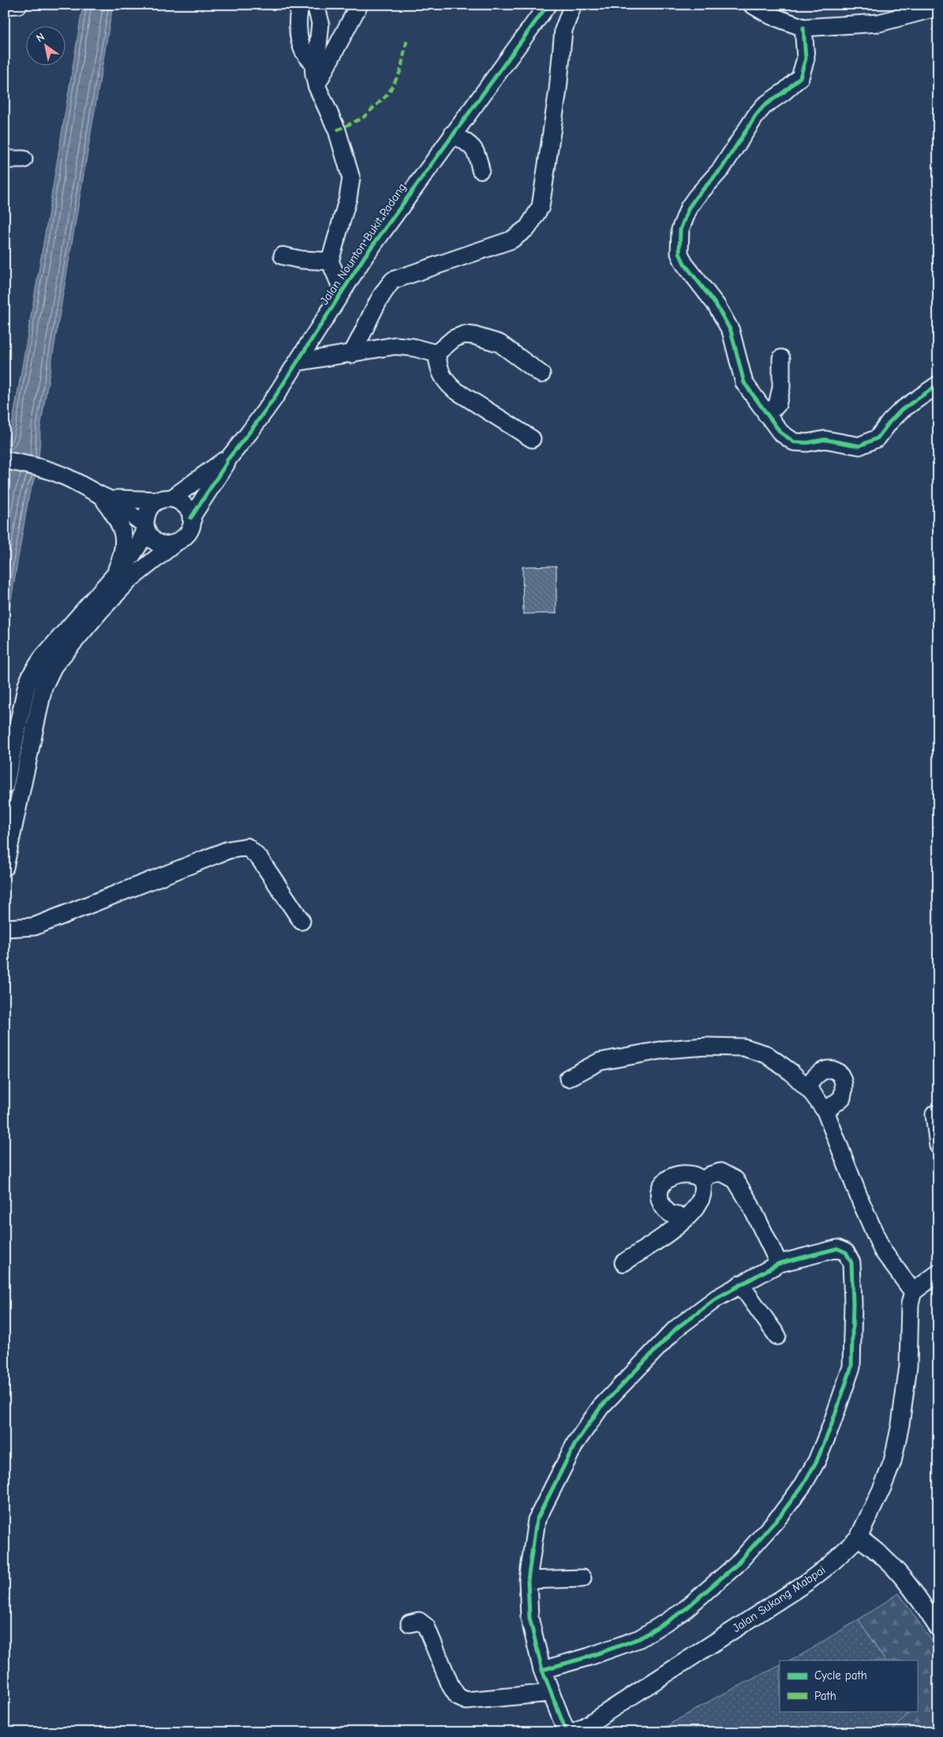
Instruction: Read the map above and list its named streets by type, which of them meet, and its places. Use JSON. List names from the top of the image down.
{
  "streets": {
    "street": ["Jalan Nounton Bukit Padang", "Jalan Sukang Mabpai"]
  },
  "legend": ["Cycle path", "Path"],
  "north": "top left"
}
